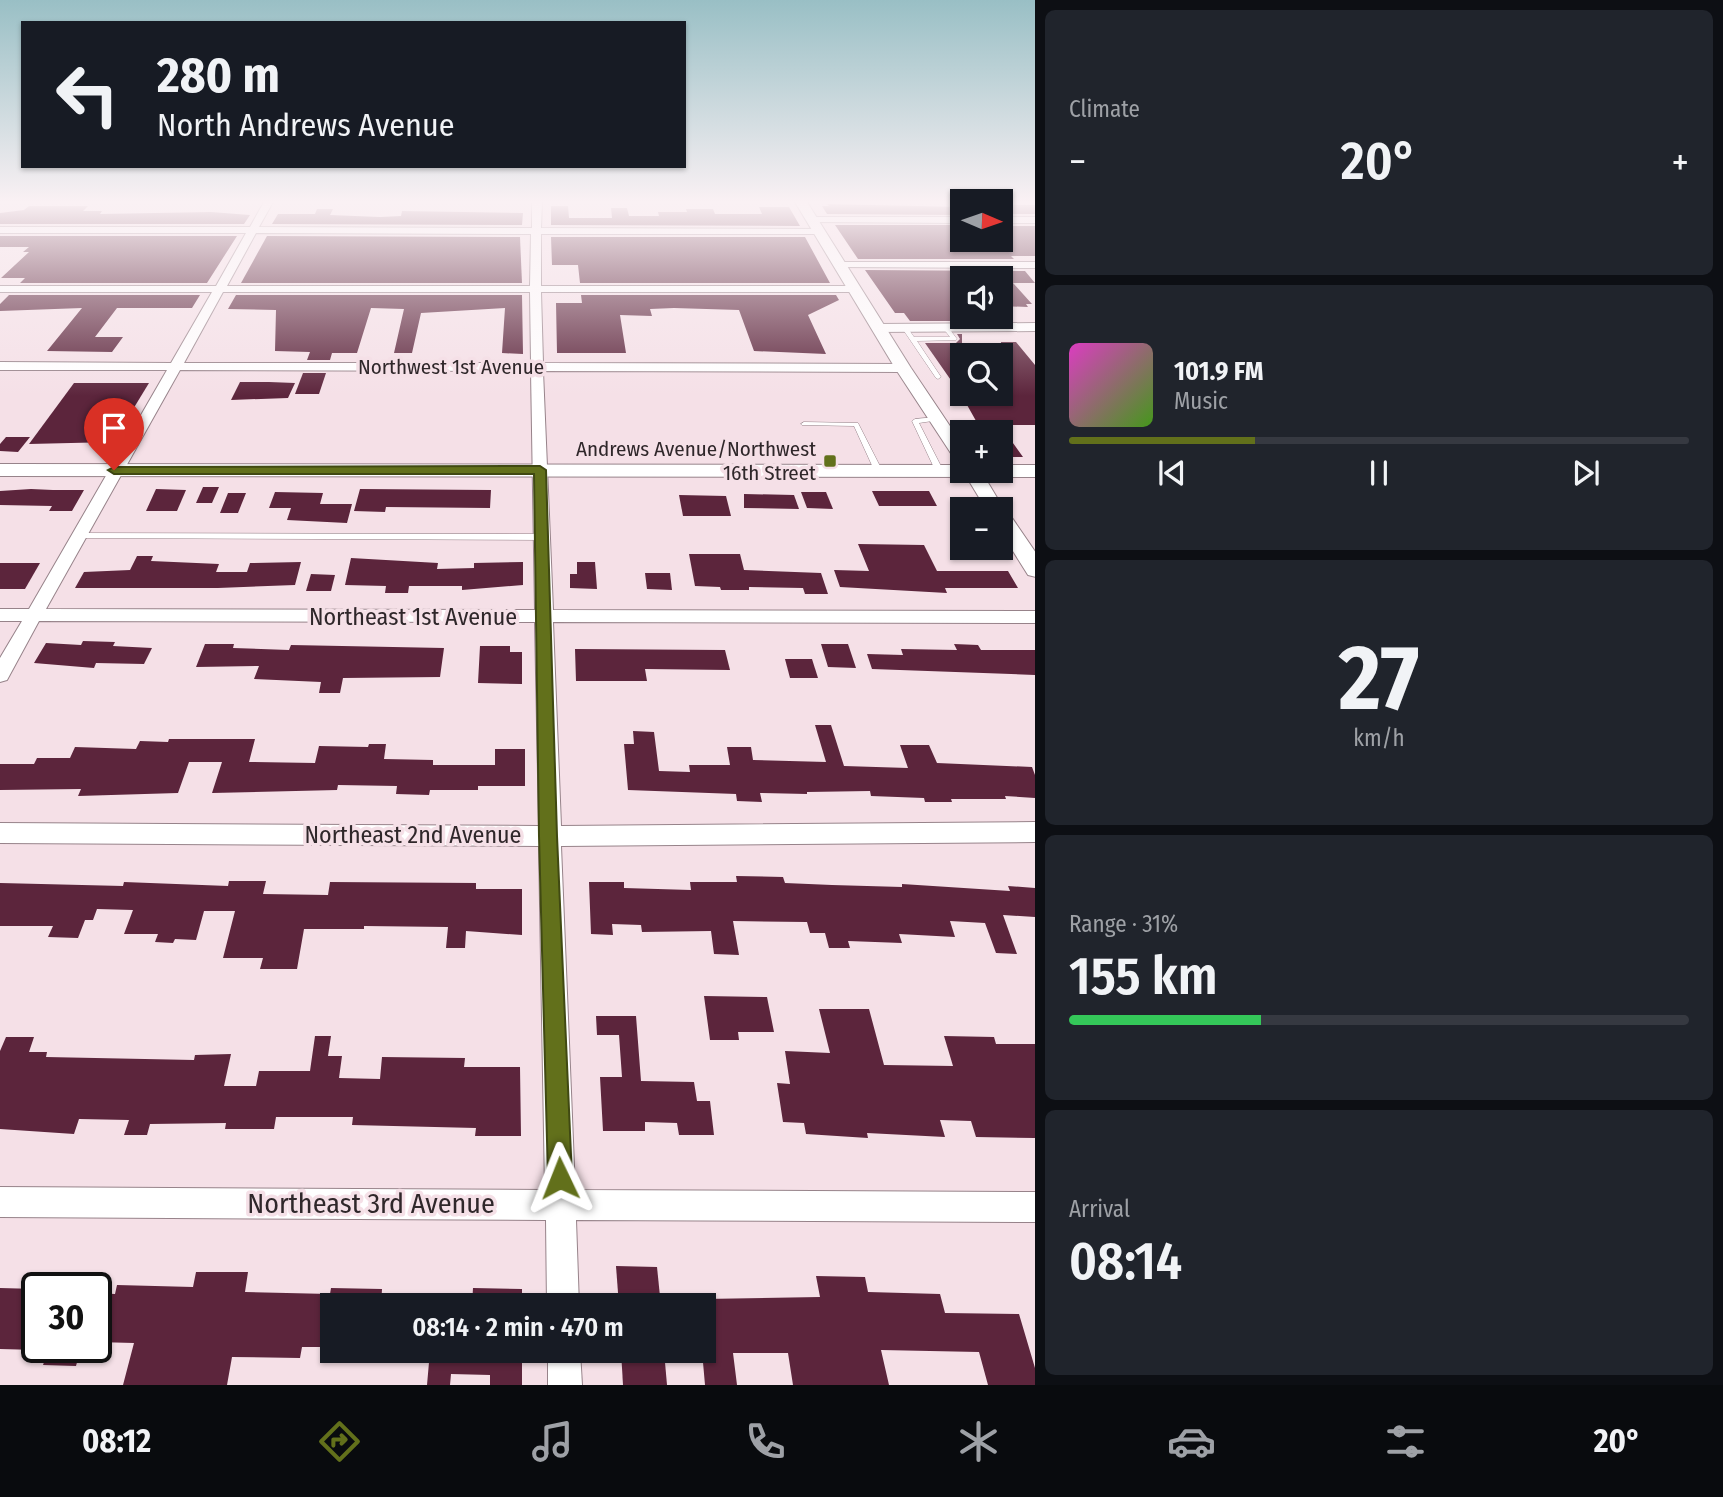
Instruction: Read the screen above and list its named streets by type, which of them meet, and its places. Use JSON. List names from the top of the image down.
{
  "streets": {
    "street": [
      "Northwest 1st Avenue",
      "Northeast 1st Avenue",
      "Northeast 2nd Avenue",
      "Northeast 3rd Avenue"
    ]
  },
  "places": {
    "transit": ["Andrews Avenue/Northwest 16th Street"]
  },
  "north": "right",
  "page": {
    "tile": [
      "Climate",
      ["27", "km/h"],
      ["Range · 31%", "155 km"],
      ["Arrival", "08:14"]
    ],
    "turn": ["280 m", "North Andrews Avenue"],
    "heat": ["−", "20°", "+"],
    "map_buttons": ["+", "−"],
    "song": ["101.9 FM", "Music"],
    "limit": "30",
    "trip": "08:14 · 2 min · 470 m",
    "tabs": ["08:12", "20°"]
  }
}
